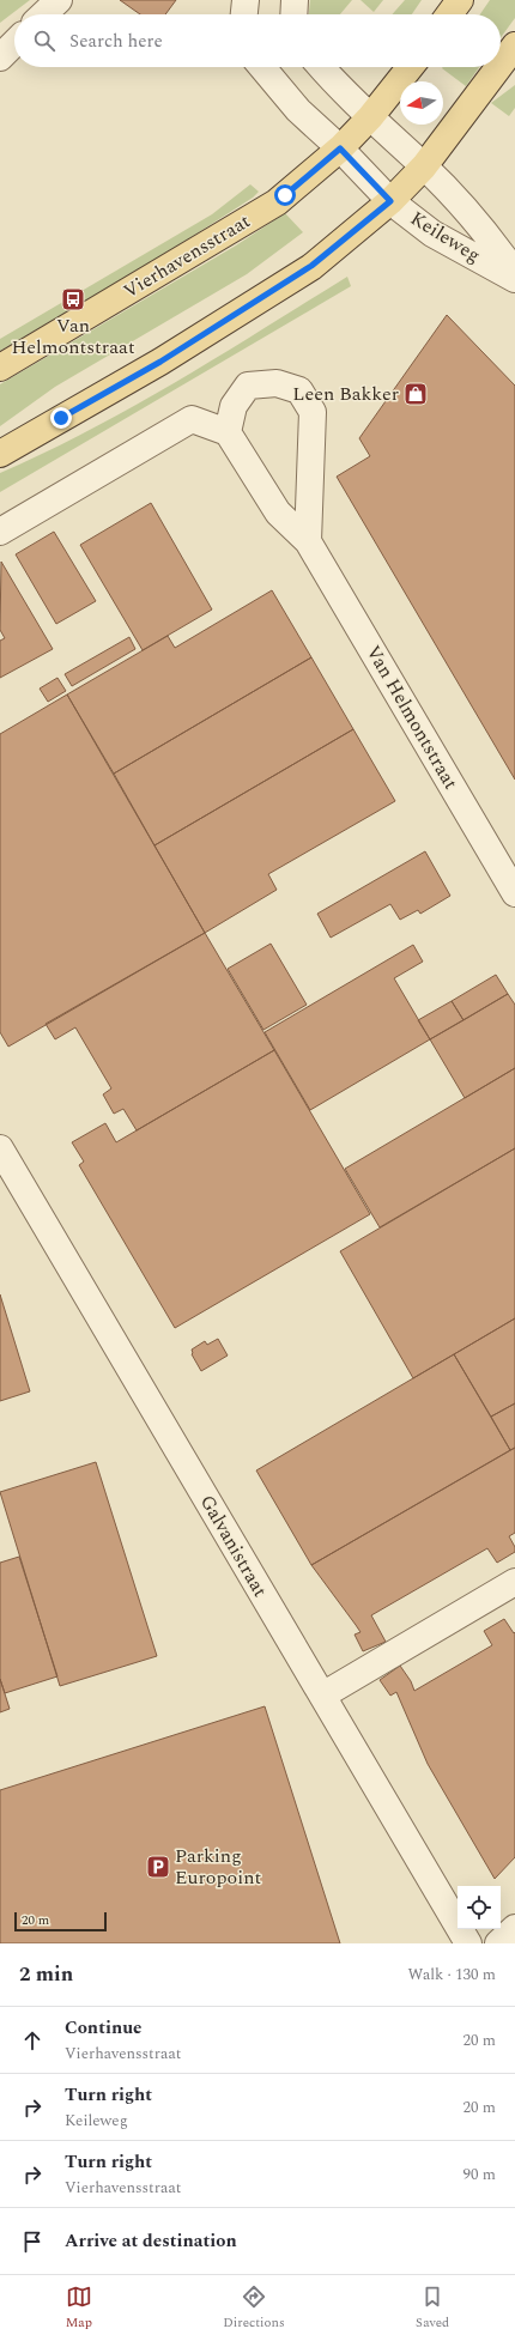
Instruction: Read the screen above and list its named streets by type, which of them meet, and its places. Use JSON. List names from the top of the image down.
{
  "streets": {
    "main road": ["Vierhavensstraat"],
    "street": ["Keileweg", "Van Helmontstraat", "Galvanistraat"]
  },
  "crossings": [
    ["Keileweg", "Vierhavensstraat"]
  ],
  "places": {
    "bus stop": ["Van Helmontstraat"],
    "shop": ["Leen Bakker"],
    "parking": ["Parking Europoint"]
  },
  "scale_bar": "20 m",
  "north": "left",
  "page": {
    "search": "Search here",
    "scale": "20 m",
    "heading": ["2 min", "Walk · 130 m"],
    "list": [
      ["Continue", "Vierhavensstraat", "20 m"],
      ["Turn right", "Keileweg", "20 m"],
      ["Turn right", "Vierhavensstraat", "90 m"],
      "Arrive at destination"
    ],
    "nav": ["Map", "Directions", "Saved"]
  }
}
